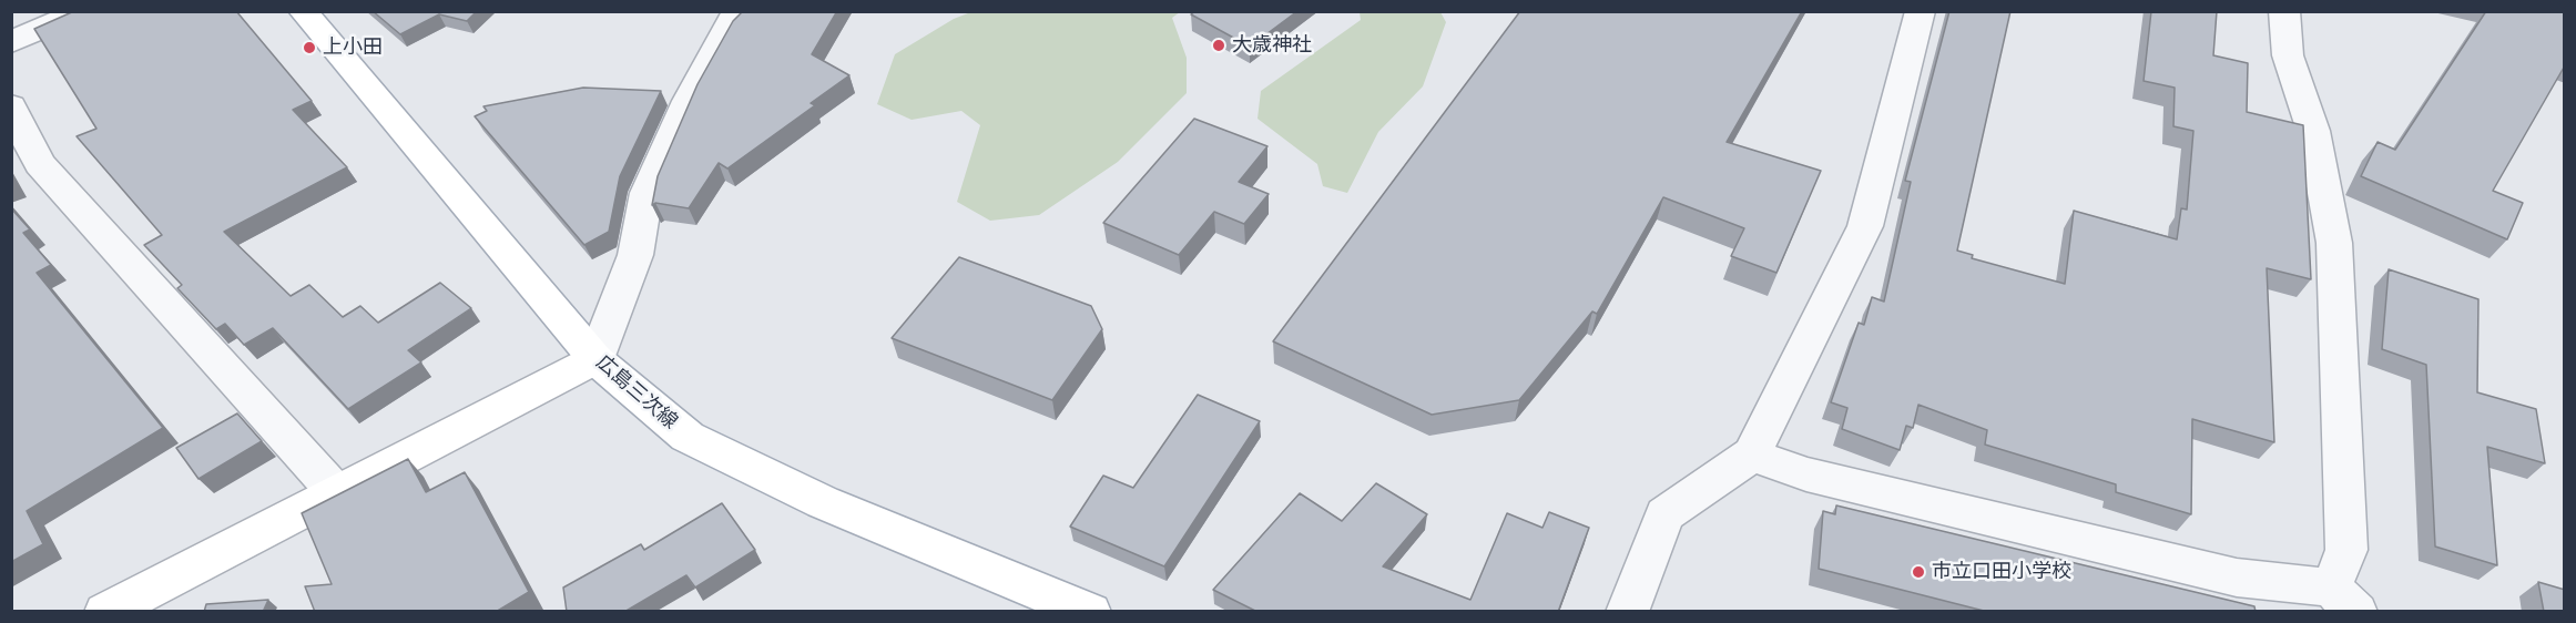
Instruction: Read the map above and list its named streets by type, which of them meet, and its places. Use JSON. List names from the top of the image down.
{
  "streets": {
    "main road": ["広島三次線"]
  },
  "places": ["大歳神社", "上小田", "市立口田小学校"]
}
